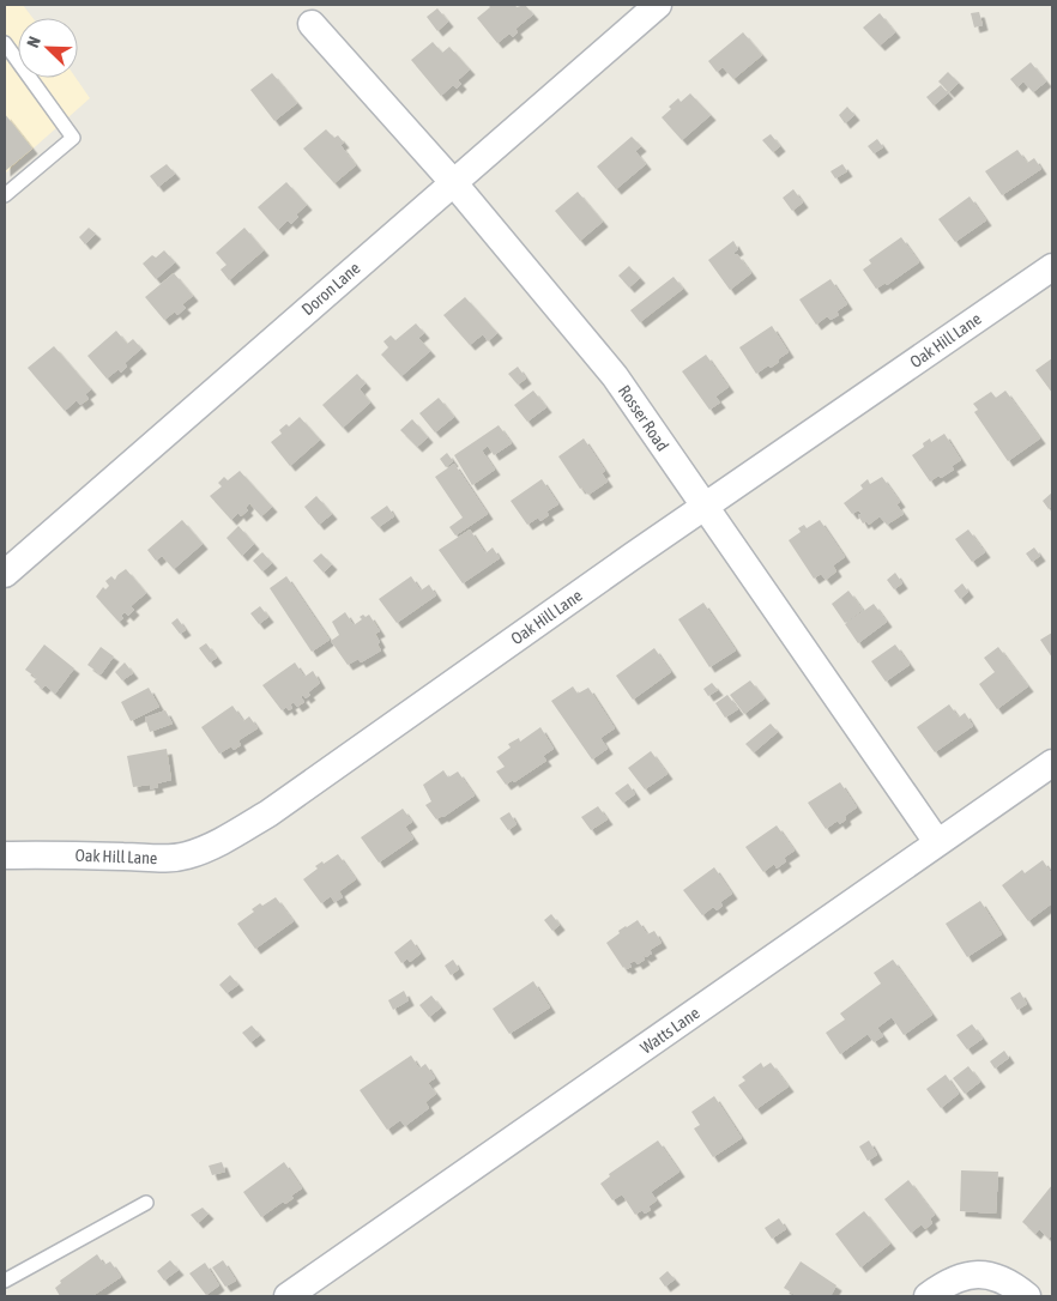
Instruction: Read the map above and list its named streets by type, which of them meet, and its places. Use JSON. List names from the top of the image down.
{
  "streets": {
    "street": [
      "Doron Lane",
      "Oak Hill Lane",
      "Rosser Road",
      "Watts Lane"
    ]
  },
  "crossings": [
    ["Doron Lane", "Rosser Road"],
    ["Oak Hill Lane", "Rosser Road"],
    ["Rosser Road", "Watts Lane"]
  ],
  "north": "top left"
}
